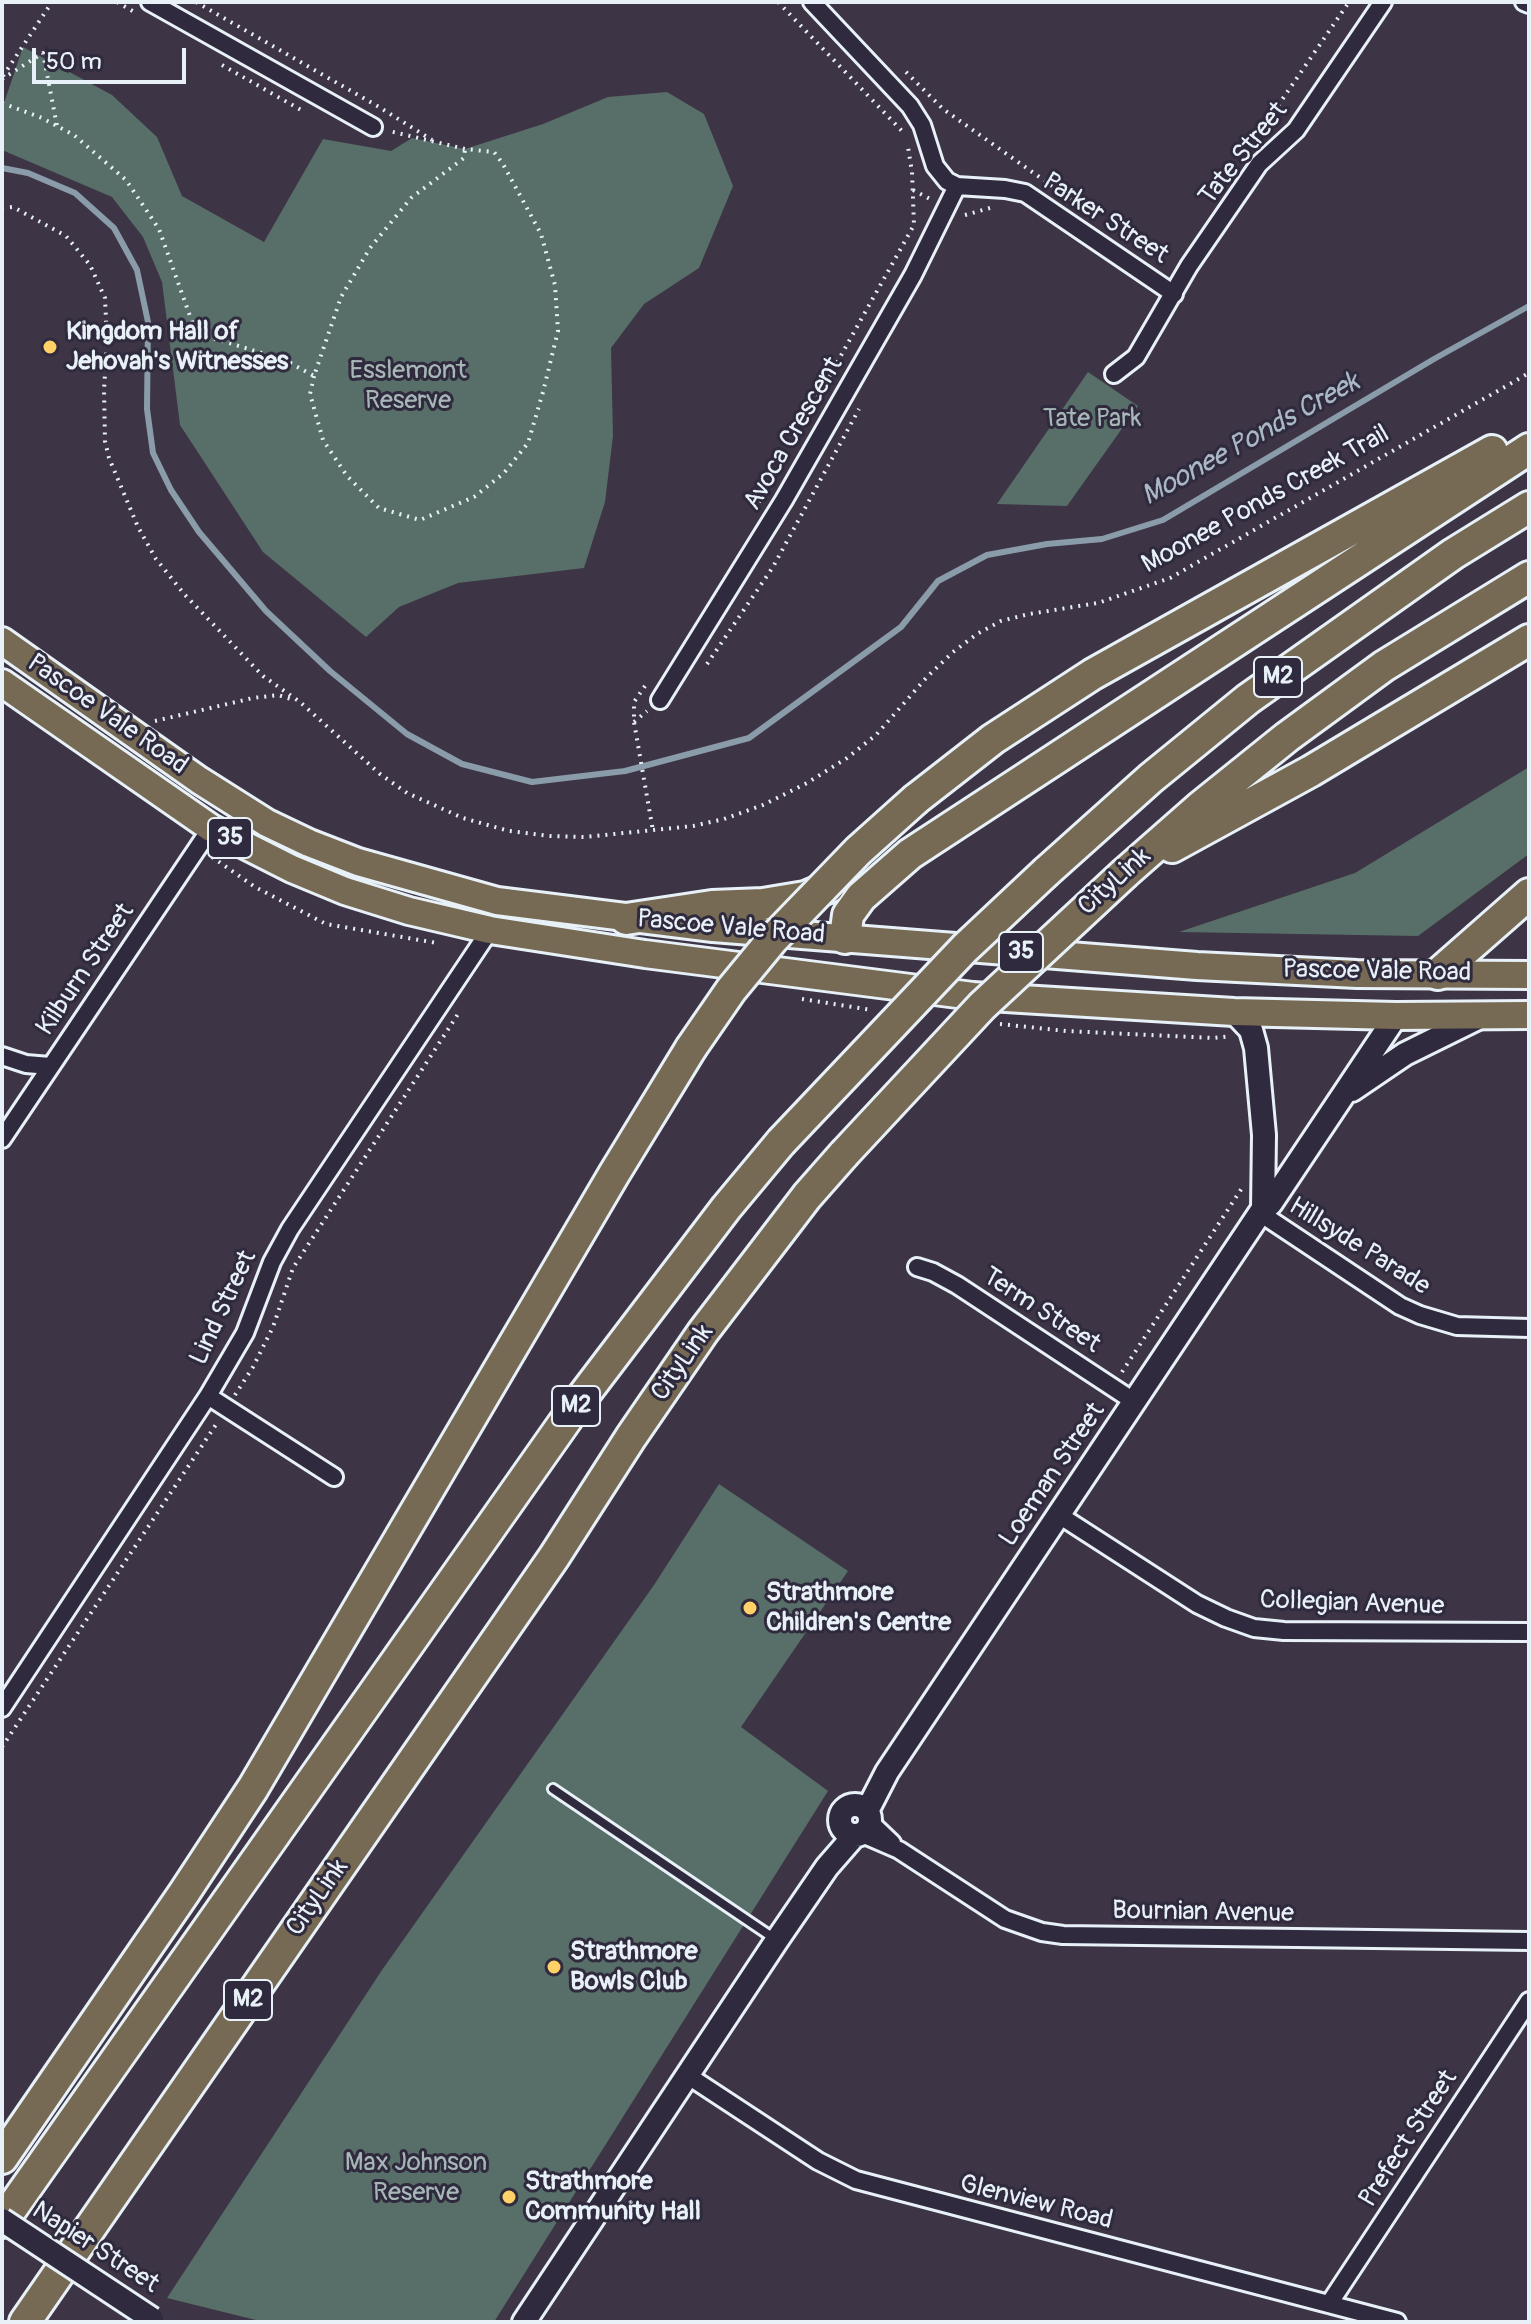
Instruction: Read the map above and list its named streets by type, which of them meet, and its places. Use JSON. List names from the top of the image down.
{
  "streets": {
    "highway": ["M2", "CityLink"],
    "main road": ["Pascoe Vale Road", "35"],
    "street": [
      "Tate Street",
      "Parker Street",
      "Avoca Crescent",
      "Kilburn Street",
      "Hillsyde Parade",
      "Lind Street",
      "Term Street",
      "Loeman Street",
      "Collegian Avenue",
      "Bournian Avenue",
      "Prefect Street",
      "Glenview Road",
      "Napier Street"
    ],
    "path": ["Moonee Ponds Creek Trail"]
  },
  "crossings": [
    ["Tate Street", "Parker Street"],
    ["Parker Street", "Avoca Crescent"],
    ["Pascoe Vale Road", "Kilburn Street"],
    ["Pascoe Vale Road", "Lind Street"],
    ["Pascoe Vale Road", "Loeman Street"],
    ["CityLink", "Napier Street"],
    ["Hillsyde Parade", "Loeman Street"],
    ["Term Street", "Loeman Street"],
    ["Loeman Street", "Collegian Avenue"],
    ["Loeman Street", "Bournian Avenue"],
    ["Loeman Street", "Glenview Road"],
    ["Prefect Street", "Glenview Road"]
  ],
  "water": ["Moonee Ponds Creek"],
  "parks": ["Esslemont Reserve", "Tate Park", "Max Johnson Reserve"],
  "places": [
    "Kingdom Hall of Jehovah's Witnesses",
    "Strathmore Children's Centre",
    "Strathmore Bowls Club",
    "Strathmore Community Hall"
  ],
  "scale_bar": "50 m"
}
